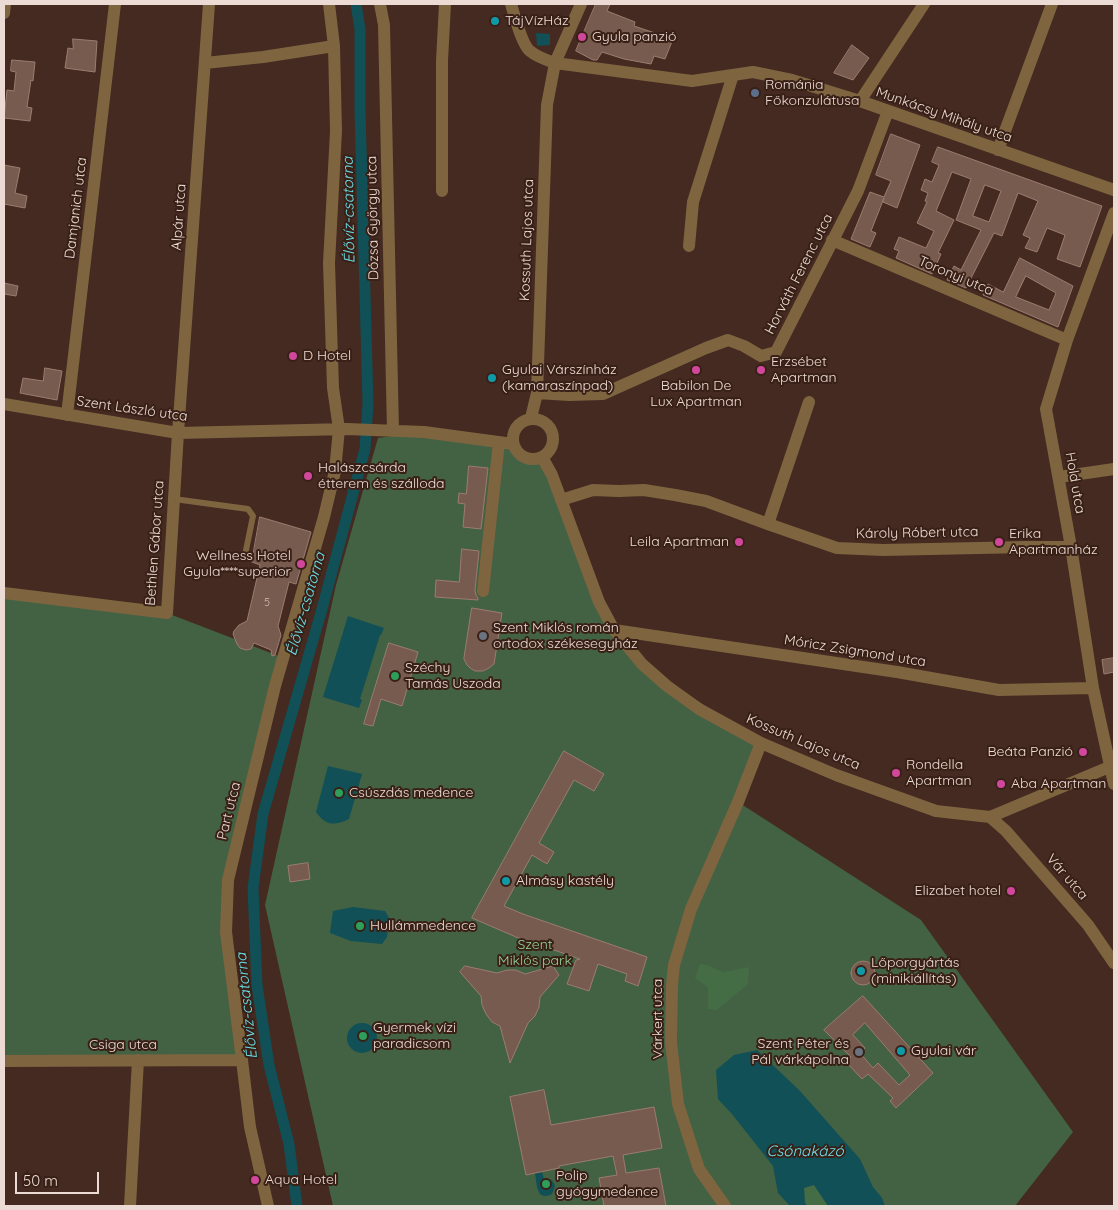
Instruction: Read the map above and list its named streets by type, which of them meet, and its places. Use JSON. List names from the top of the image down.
{
  "streets": {
    "street": [
      "Munkácsy Mihály utca",
      "Damjanich utca",
      "Alpár utca",
      "Dózsa György utca",
      "Kossuth Lajos utca",
      "Horváth Ferenc utca",
      "Toronyi utca",
      "Szent László utca",
      "Hold utca",
      "Károly Róbert utca",
      "Bethlen Gábor utca",
      "Móricz Zsigmond utca",
      "Part utca",
      "Vár utca",
      "Várkert utca",
      "Csiga utca"
    ]
  },
  "crossings": [
    ["Munkácsy Mihály utca", "Kossuth Lajos utca"],
    ["Munkácsy Mihály utca", "Horváth Ferenc utca"],
    ["Damjanich utca", "Szent László utca"],
    ["Alpár utca", "Szent László utca"],
    ["Alpár utca", "Bethlen Gábor utca"],
    ["Dózsa György utca", "Szent László utca"],
    ["Kossuth Lajos utca", "Horváth Ferenc utca"],
    ["Kossuth Lajos utca", "Károly Róbert utca"],
    ["Kossuth Lajos utca", "Móricz Zsigmond utca"],
    ["Kossuth Lajos utca", "Vár utca"],
    ["Kossuth Lajos utca", "Várkert utca"],
    ["Horváth Ferenc utca", "Toronyi utca"],
    ["Toronyi utca", "Hold utca"],
    ["Szent László utca", "Bethlen Gábor utca"],
    ["Szent László utca", "Part utca"],
    ["Hold utca", "Károly Róbert utca"],
    ["Hold utca", "Móricz Zsigmond utca"],
    ["Part utca", "Csiga utca"]
  ],
  "water": ["Élővíz-csatorna", "Csónakázó"],
  "parks": ["Szent Miklós park"],
  "places": [
    "TájVízHáz",
    "Gyula panzió",
    "Románia Főkonzulátusa",
    "D Hotel",
    "Babilon De Lux Apartman",
    "Erzsébet Apartman",
    "Gyulai Várszínház (kamaraszínpad)",
    "Halászcsárda étterem és szálloda",
    "Leila Apartman",
    "Erika Apartmanház",
    "Wellness Hotel Gyula****superior",
    "Szent Miklós román ortodox székesegyház",
    "Széchy Tamás Uszoda",
    "Beáta Panzió",
    "Rondella Apartman",
    "Aba Apartman",
    "Csúszdás medence",
    "Almásy kastély",
    "Elizabet hotel",
    "Hullámmedence",
    "Lőporgyártás (minikiállítás)",
    "Gyermek vízi paradicsom",
    "Gyulai vár",
    "Szent Péter és Pál várkápolna",
    "Aqua Hotel",
    "Polip gyógymedence"
  ],
  "house_numbers": ["5"],
  "scale_bar": "50 m"
}
